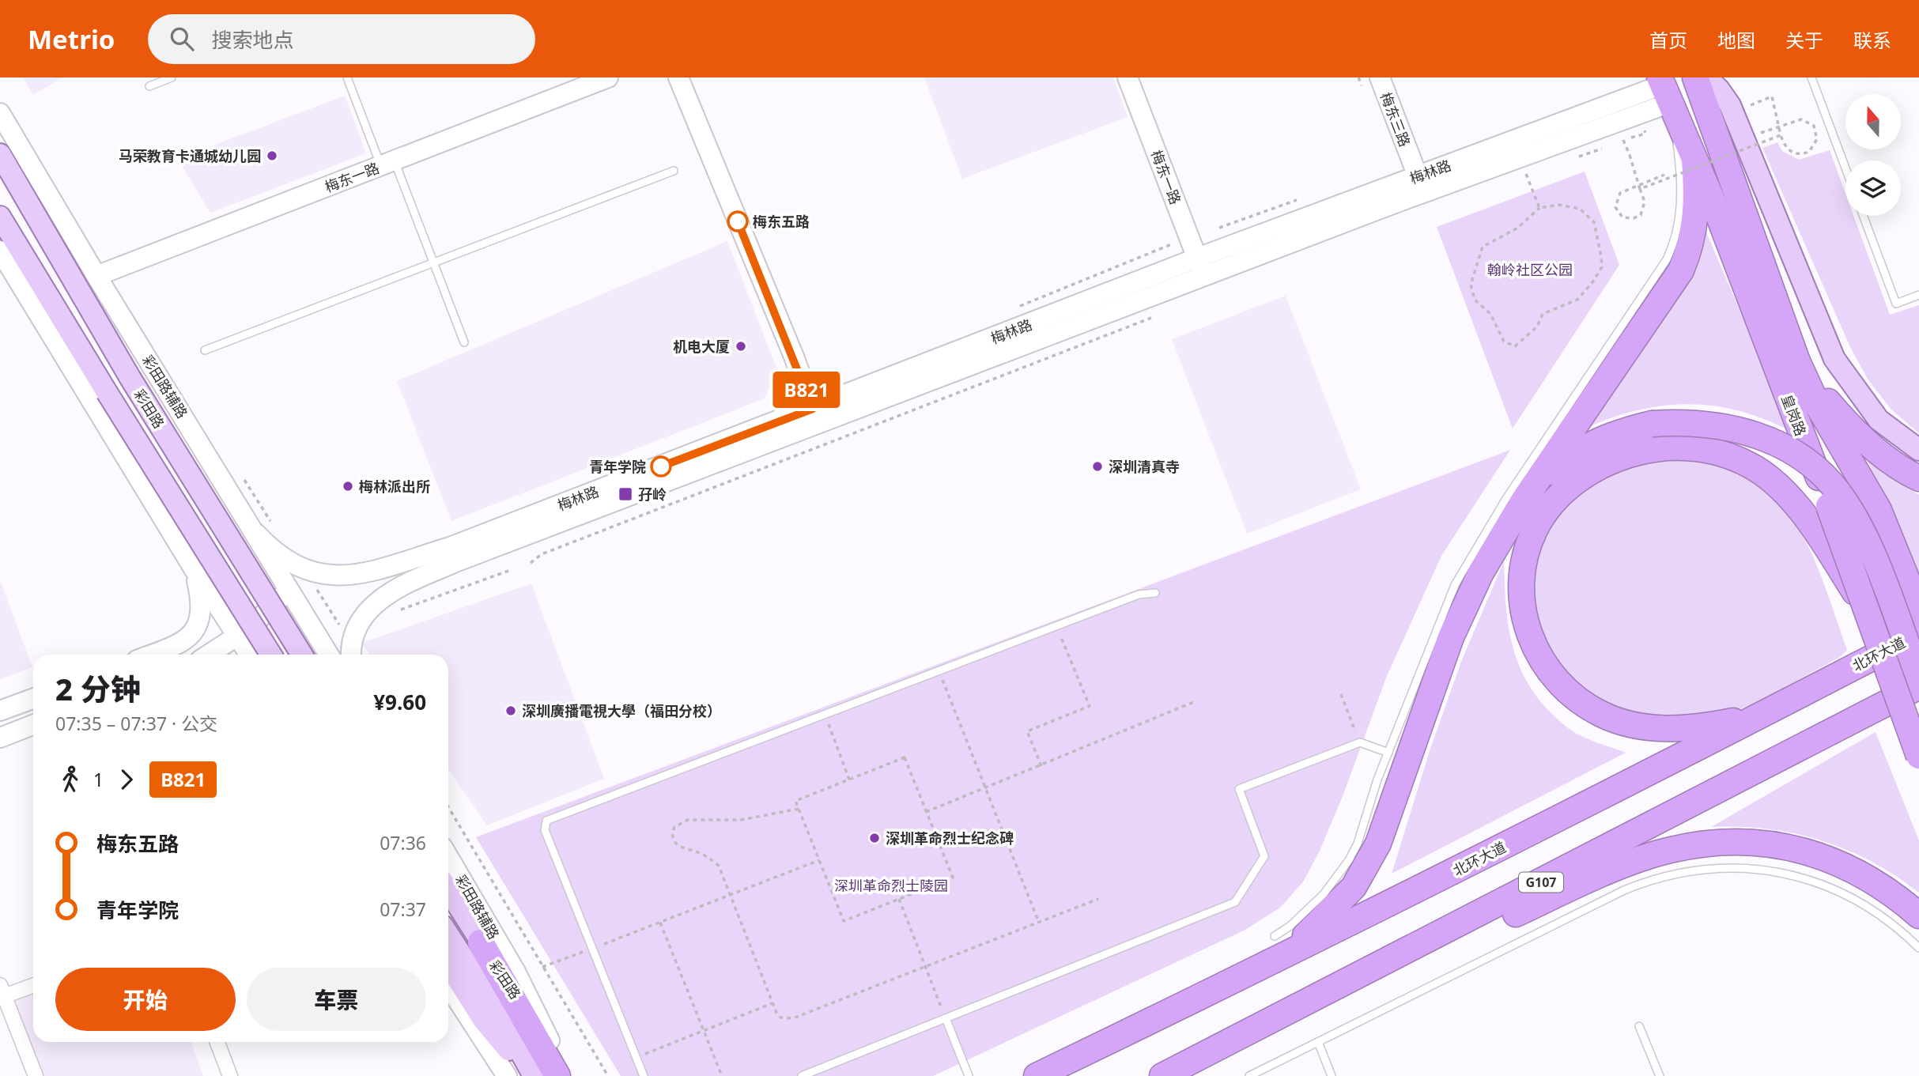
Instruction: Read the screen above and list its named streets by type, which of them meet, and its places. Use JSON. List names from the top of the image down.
{
  "streets": {
    "highway": ["皇岗路", "北环大道", "G107"],
    "main road": [
      "梅东三路",
      "梅林路",
      "梅东一路",
      "彩田路辅路",
      "彩田路"
    ]
  },
  "crossings": [
    ["梅东三路", "梅林路"],
    ["梅林路", "梅东一路"],
    ["梅林路", "彩田路辅路"],
    ["梅林路", "皇岗路"],
    ["梅东一路", "彩田路辅路"]
  ],
  "parks": ["翰岭社区公园", "深圳革命烈士陵园"],
  "places": {
    "other": [
      "马荣教育卡通城幼儿园",
      "梅东五路",
      "机电大厦",
      "青年学院",
      "深圳清真寺",
      "梅林派出所",
      "深圳廣播電視大學（福田分校）",
      "深圳革命烈士纪念碑"
    ],
    "transit": ["孖岭"]
  },
  "lines": ["bus line B821"],
  "north": "top",
  "page": {
    "header": "Metrio",
    "search": "搜索地点",
    "nav": [
      "首页",
      "地图",
      "关于",
      "联系"
    ],
    "on_map": "B821",
    "heading": ["2 分钟", "07:35 – 07:37 · 公交", "¥9.60"],
    "legs": ["1", "B821"],
    "list": [
      {
        "name": "梅东五路",
        "value": "07:36"
      },
      {
        "name": "青年学院",
        "value": "07:37"
      }
    ],
    "buttons": ["开始", "车票"]
  }
}
